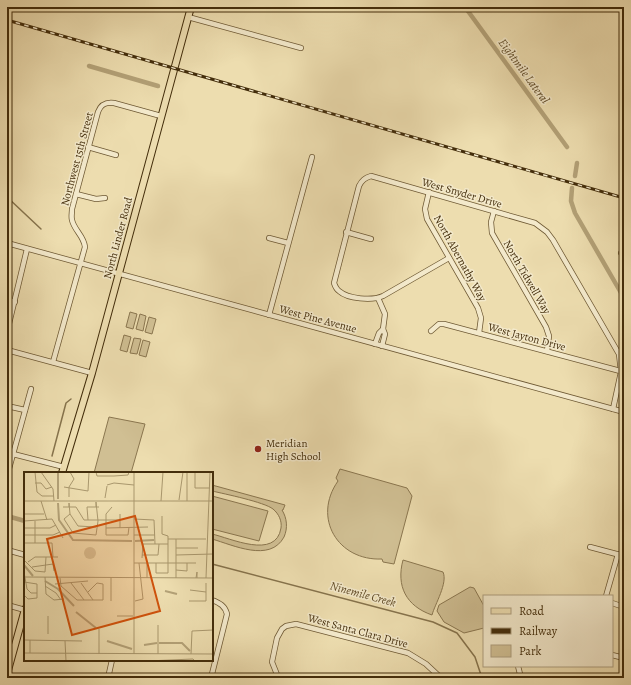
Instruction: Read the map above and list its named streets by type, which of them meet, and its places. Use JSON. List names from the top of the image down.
{
  "streets": {
    "main road": ["North Linder Road"],
    "street": [
      "Northwest 15th Street",
      "West Snyder Drive",
      "North Abernathy Way",
      "North Tidwell Way",
      "West Pine Avenue",
      "West Jayton Drive",
      "West Santa Clara Drive"
    ]
  },
  "crossings": [
    ["Northwest 15th Street", "North Linder Road"],
    ["Northwest 15th Street", "West Pine Avenue"],
    ["West Snyder Drive", "North Abernathy Way"],
    ["West Snyder Drive", "North Tidwell Way"],
    ["West Snyder Drive", "West Jayton Drive"],
    ["North Linder Road", "West Pine Avenue"],
    ["North Abernathy Way", "West Jayton Drive"],
    ["North Tidwell Way", "West Jayton Drive"]
  ],
  "water": ["Eightmile Lateral", "Ninemile Creek"],
  "places": ["Meridian High School"],
  "legend": ["Road", "Railway", "Park"]
}
